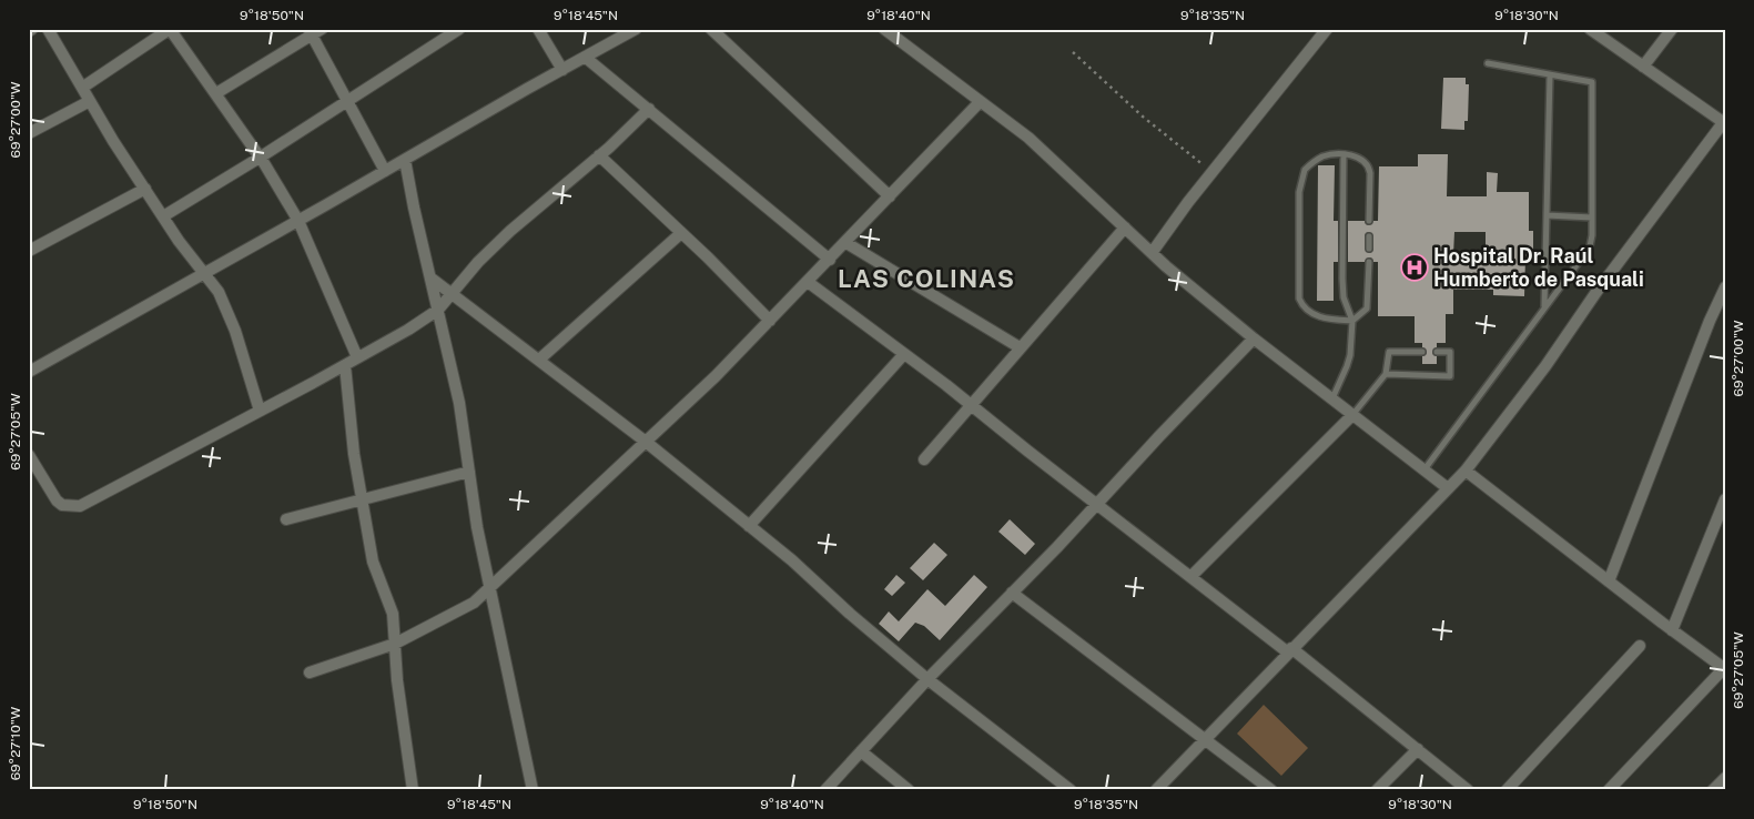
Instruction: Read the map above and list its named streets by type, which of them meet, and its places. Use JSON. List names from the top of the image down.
{
  "districts": ["LAS COLINAS"],
  "places": {
    "hospital": ["Hospital Dr. Raúl Humberto de Pasquali"]
  },
  "coordinates": [
    "9°18'50\"N",
    "9°18'45\"N",
    "9°18'40\"N",
    "9°18'35\"N",
    "9°18'30\"N",
    "69°27'00\"W",
    "69°27'05\"W",
    "69°27'10\"W"
  ]
}
